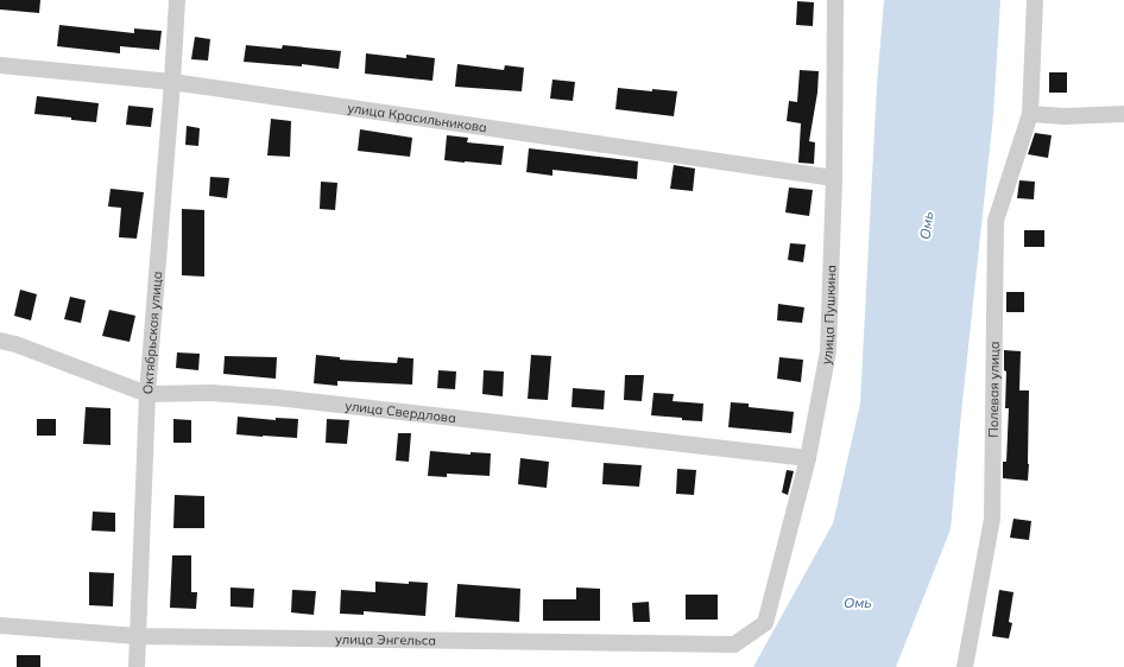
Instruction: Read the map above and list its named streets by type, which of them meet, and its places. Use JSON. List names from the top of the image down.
{
  "streets": {
    "street": [
      "улица Красильникова",
      "улица Пушкина",
      "Октябрьская улица",
      "Полевая улица",
      "улица Свердлова",
      "улица Энгельса"
    ]
  },
  "crossings": [
    ["улица Красильникова", "улица Пушкина"],
    ["улица Красильникова", "Октябрьская улица"],
    ["улица Пушкина", "улица Свердлова"],
    ["улица Пушкина", "улица Энгельса"],
    ["Октябрьская улица", "улица Свердлова"],
    ["Октябрьская улица", "улица Энгельса"]
  ],
  "water": ["Омь"]
}
